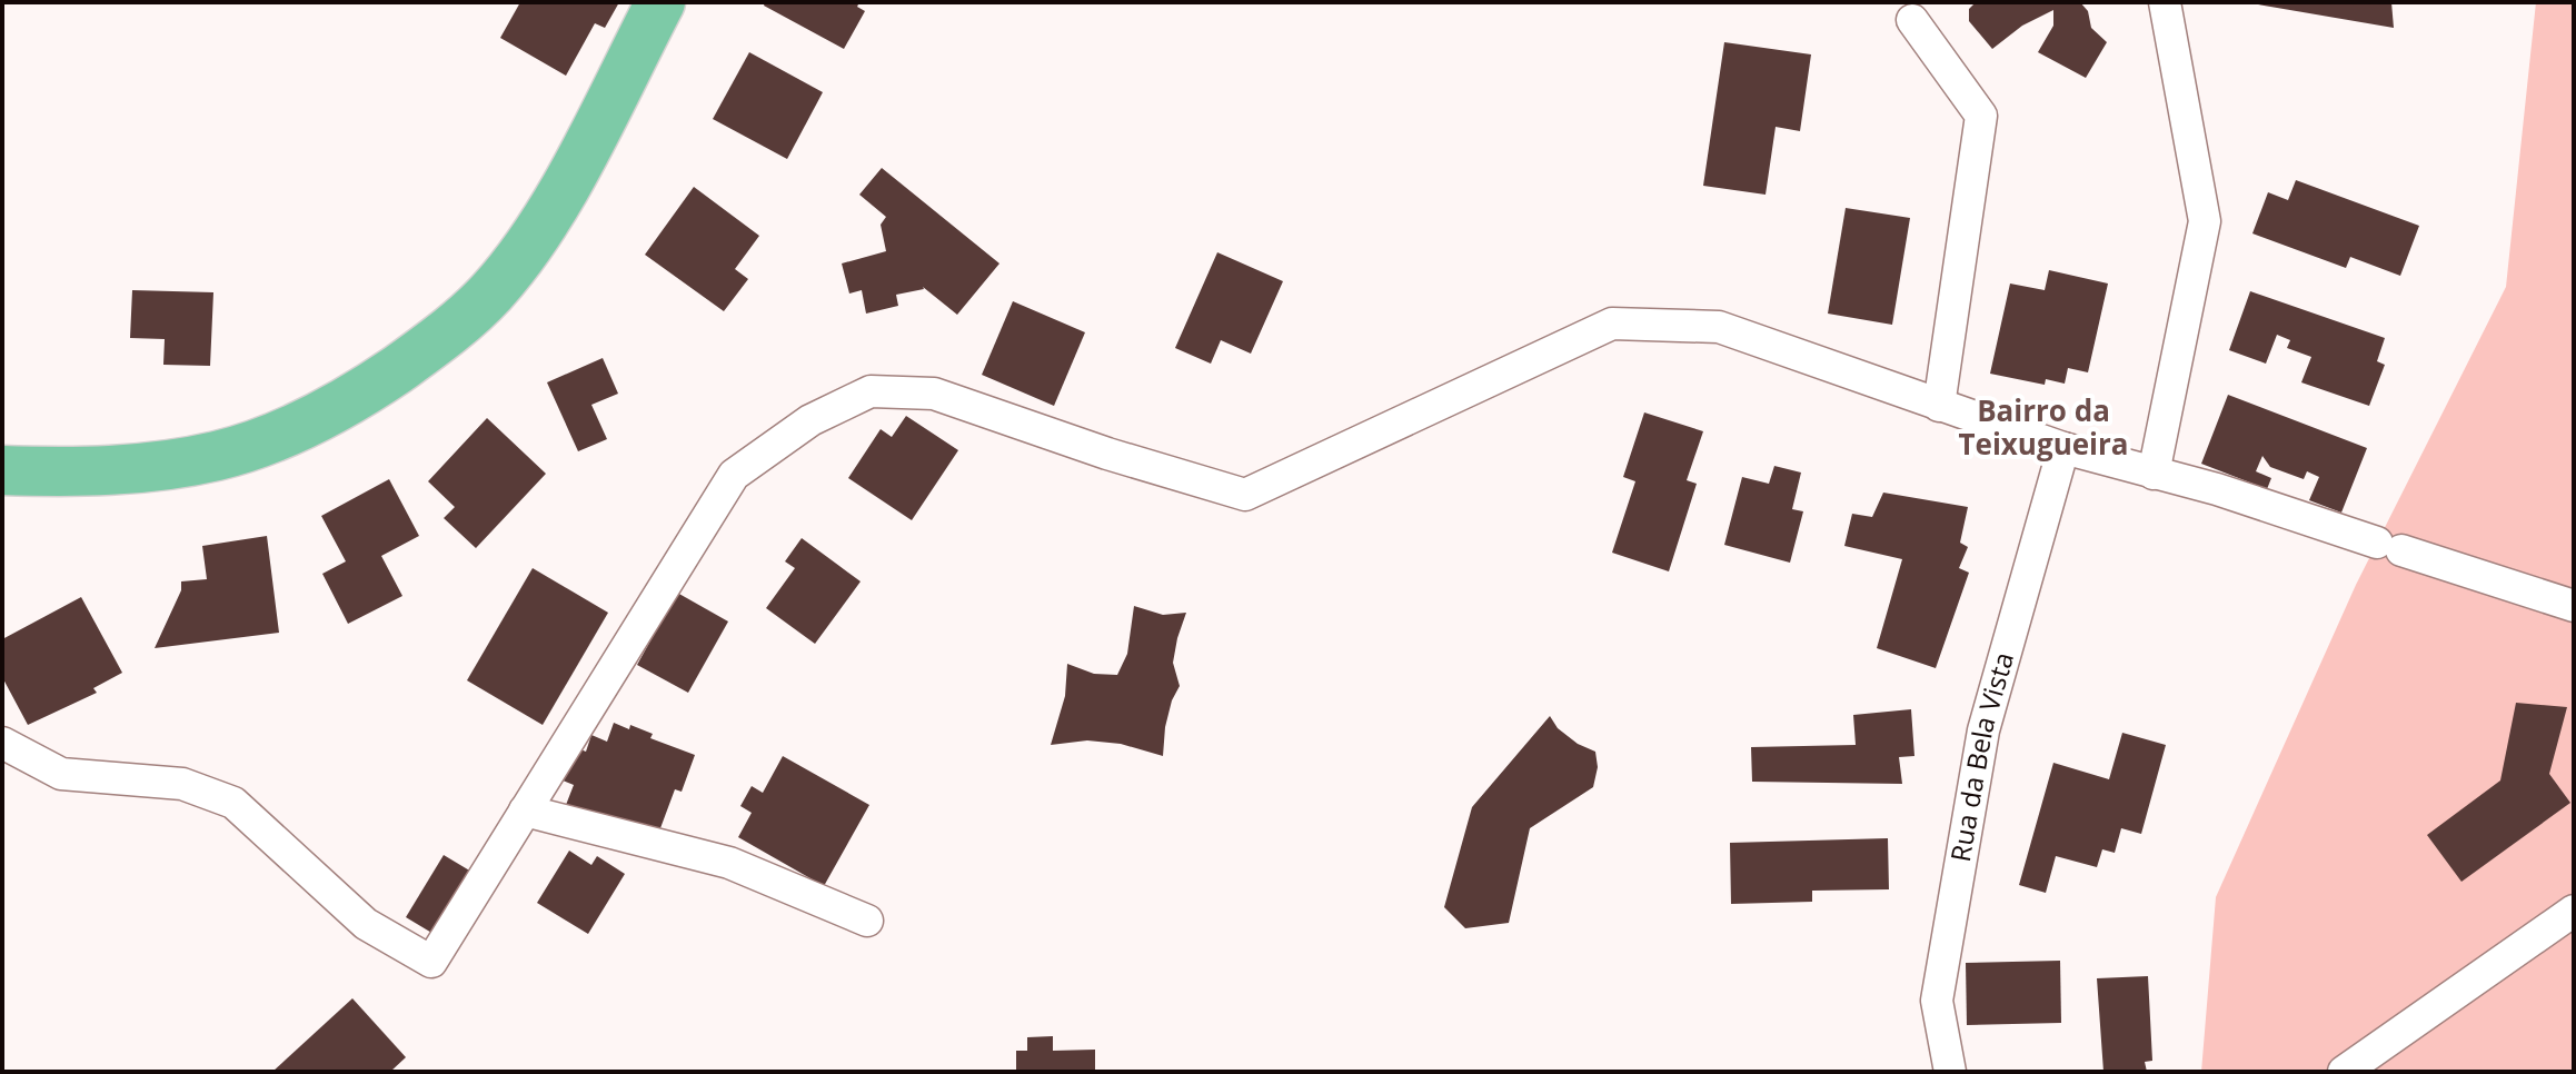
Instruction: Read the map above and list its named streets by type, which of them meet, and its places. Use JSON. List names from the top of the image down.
{
  "streets": {
    "street": ["Rua da Bela Vista"]
  },
  "districts": ["Bairro da Teixugueira"]
}
